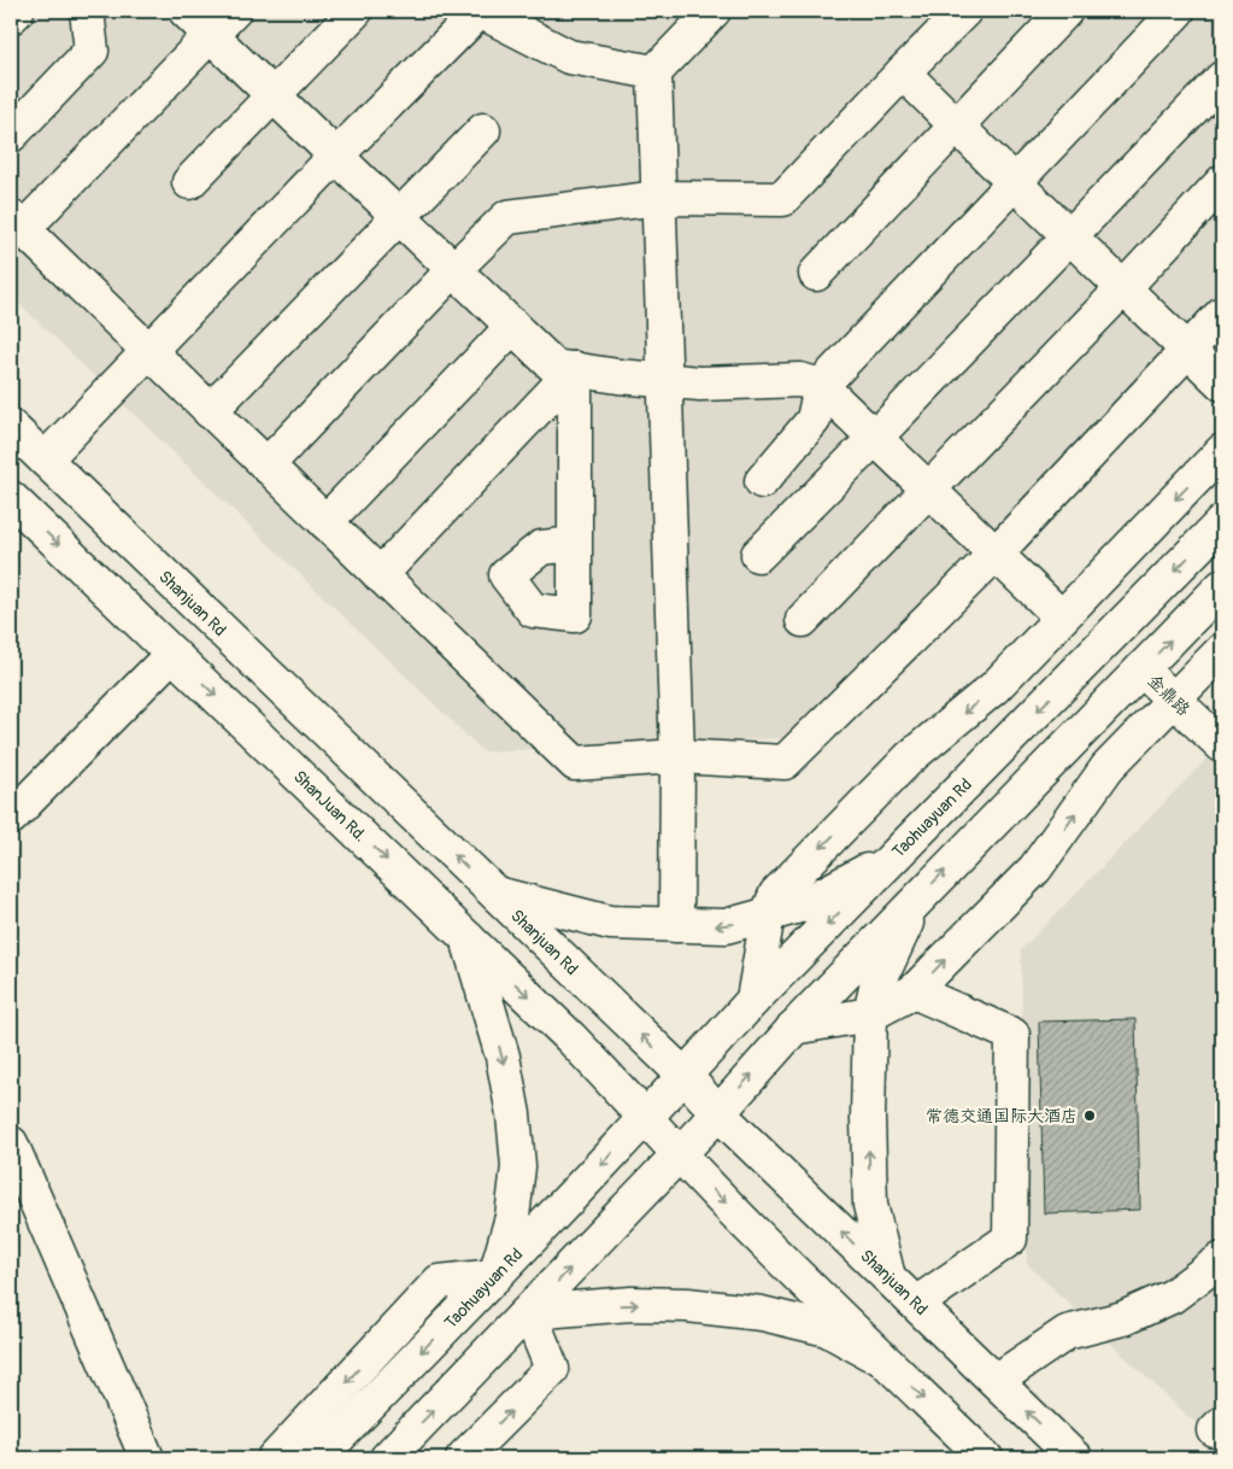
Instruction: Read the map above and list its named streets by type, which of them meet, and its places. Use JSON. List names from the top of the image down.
{
  "streets": {
    "main road": [
      "Shanjuan Rd",
      "金鼎路",
      "ShanJuan Rd.",
      "Taohuayuan Rd"
    ]
  },
  "crossings": [
    ["Shanjuan Rd", "Taohuayuan Rd"],
    ["ShanJuan Rd.", "Taohuayuan Rd"]
  ],
  "places": ["常德交通国际大酒店"]
}
